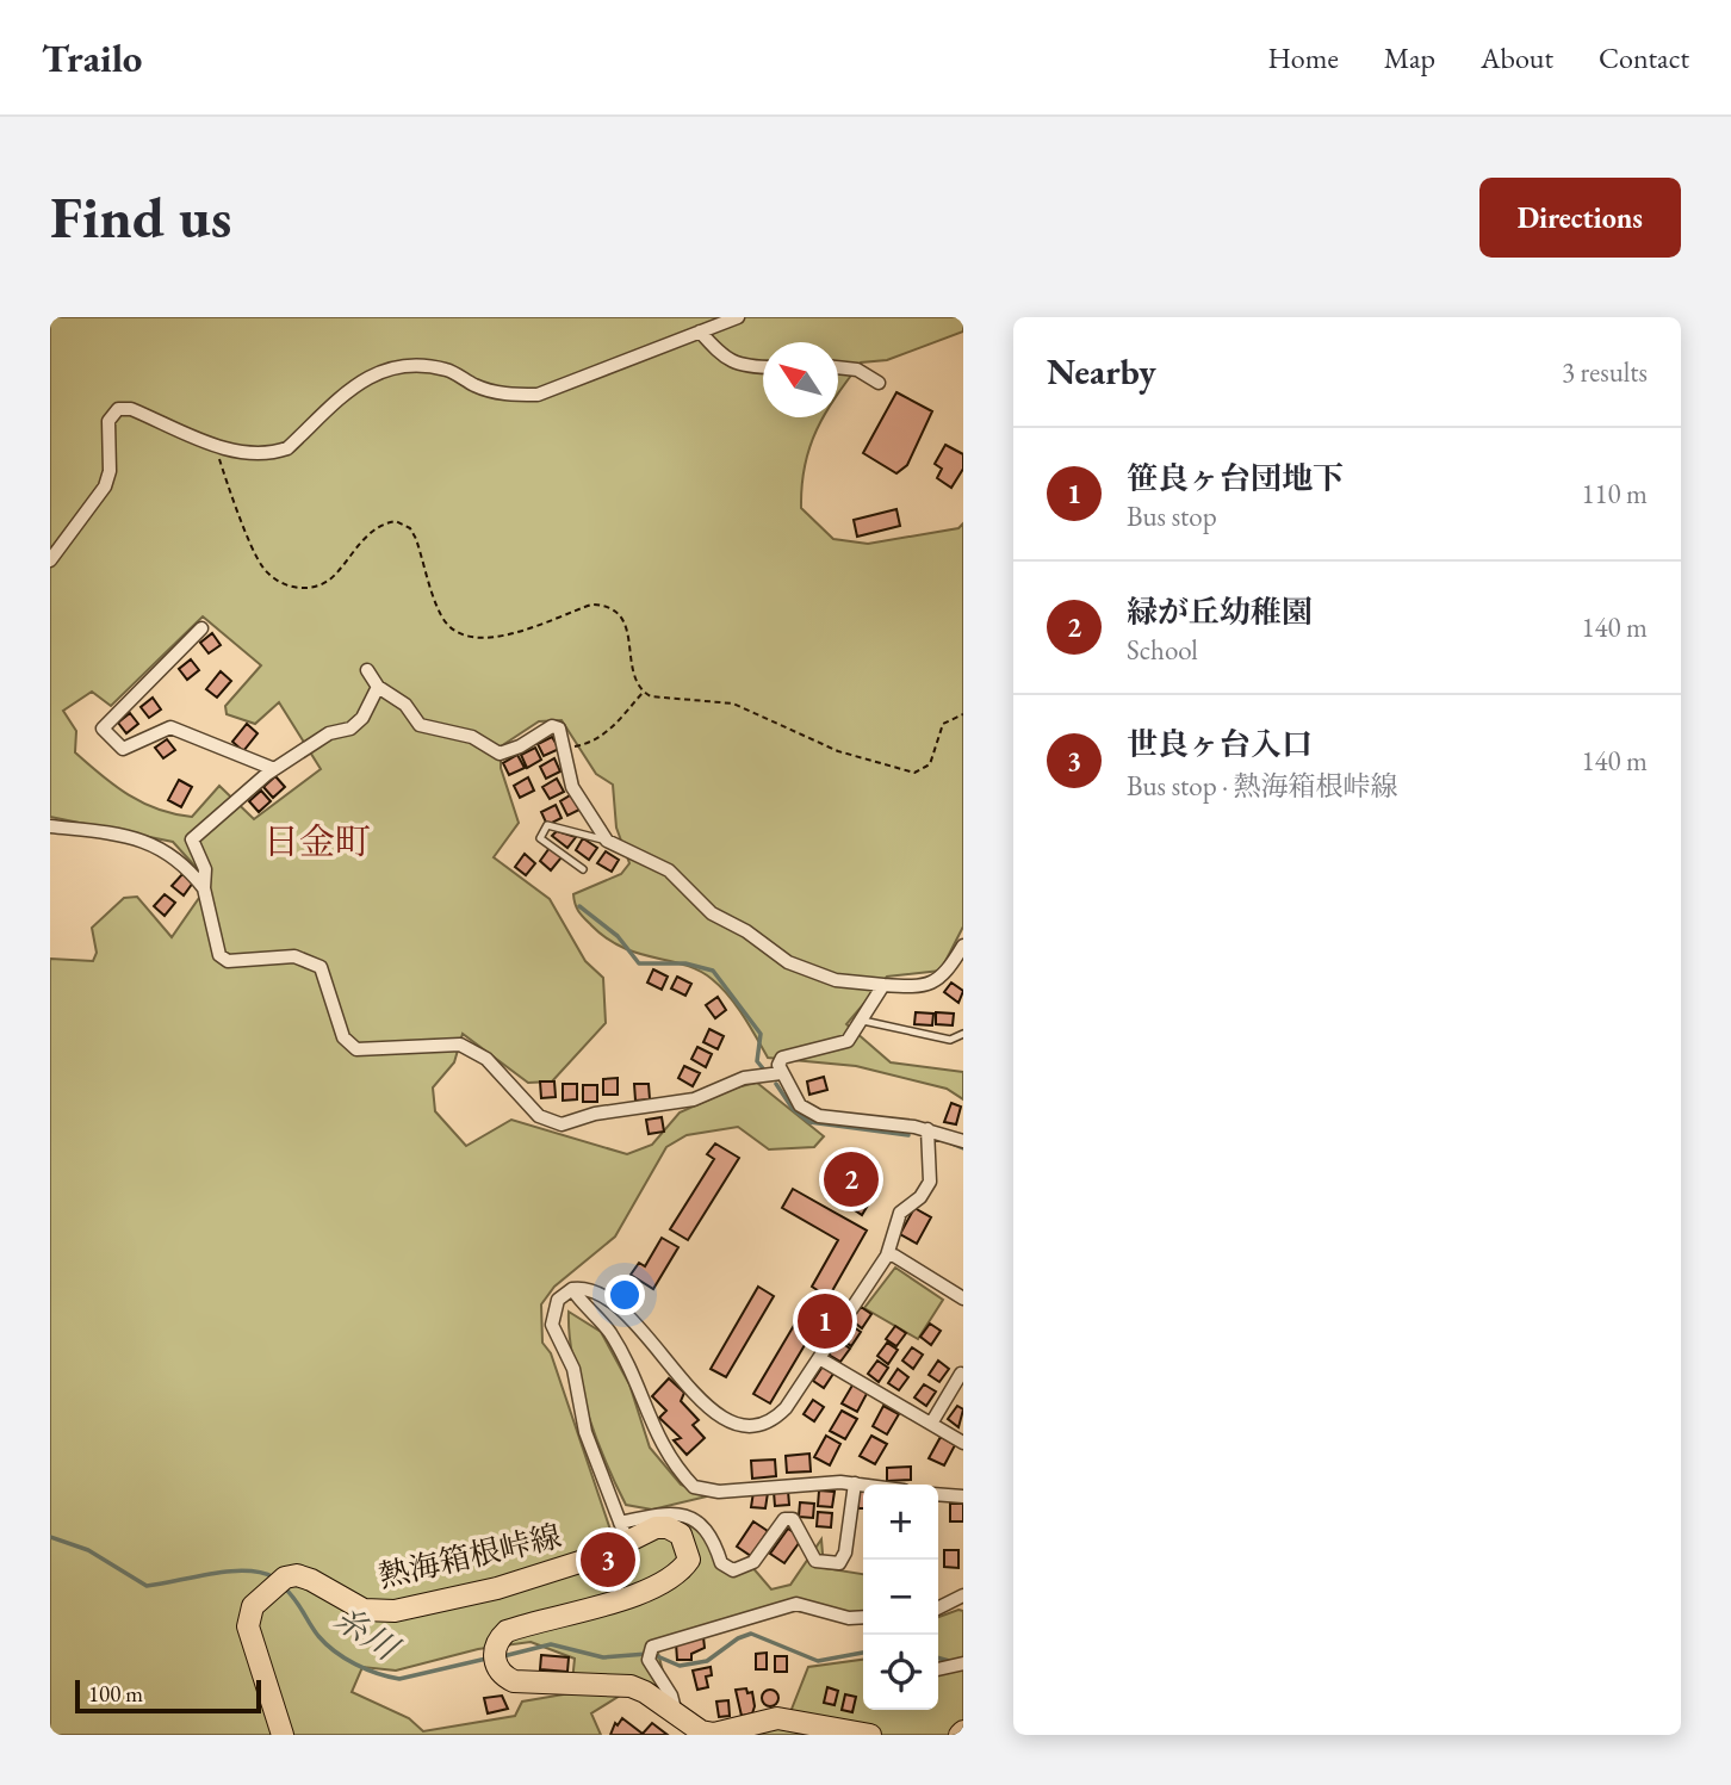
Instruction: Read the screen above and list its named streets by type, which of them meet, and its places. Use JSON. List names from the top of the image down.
{
  "streets": {
    "main road": ["熱海箱根峠線"]
  },
  "districts": ["日金町"],
  "water": ["糸川"],
  "scale_bar": "100 m",
  "north": "top left",
  "page": {
    "header": "Trailo",
    "nav": [
      "Home",
      "Map",
      "About",
      "Contact"
    ],
    "buttons": "Directions",
    "title": "Find us",
    "heading": ["Nearby", "3 results"],
    "list": [
      {
        "mark": "1",
        "name": "笹良ヶ台団地下",
        "note": "Bus stop",
        "value": "110 m"
      },
      {
        "mark": "2",
        "name": "緑が丘幼稚園",
        "note": "School",
        "value": "140 m"
      },
      {
        "mark": "3",
        "name": "世良ヶ台入口",
        "note": "Bus stop · 熱海箱根峠線",
        "value": "140 m"
      }
    ],
    "pins": ["2", "1", "3"],
    "map_buttons": ["+", "−"],
    "scale": "100 m"
  }
}
